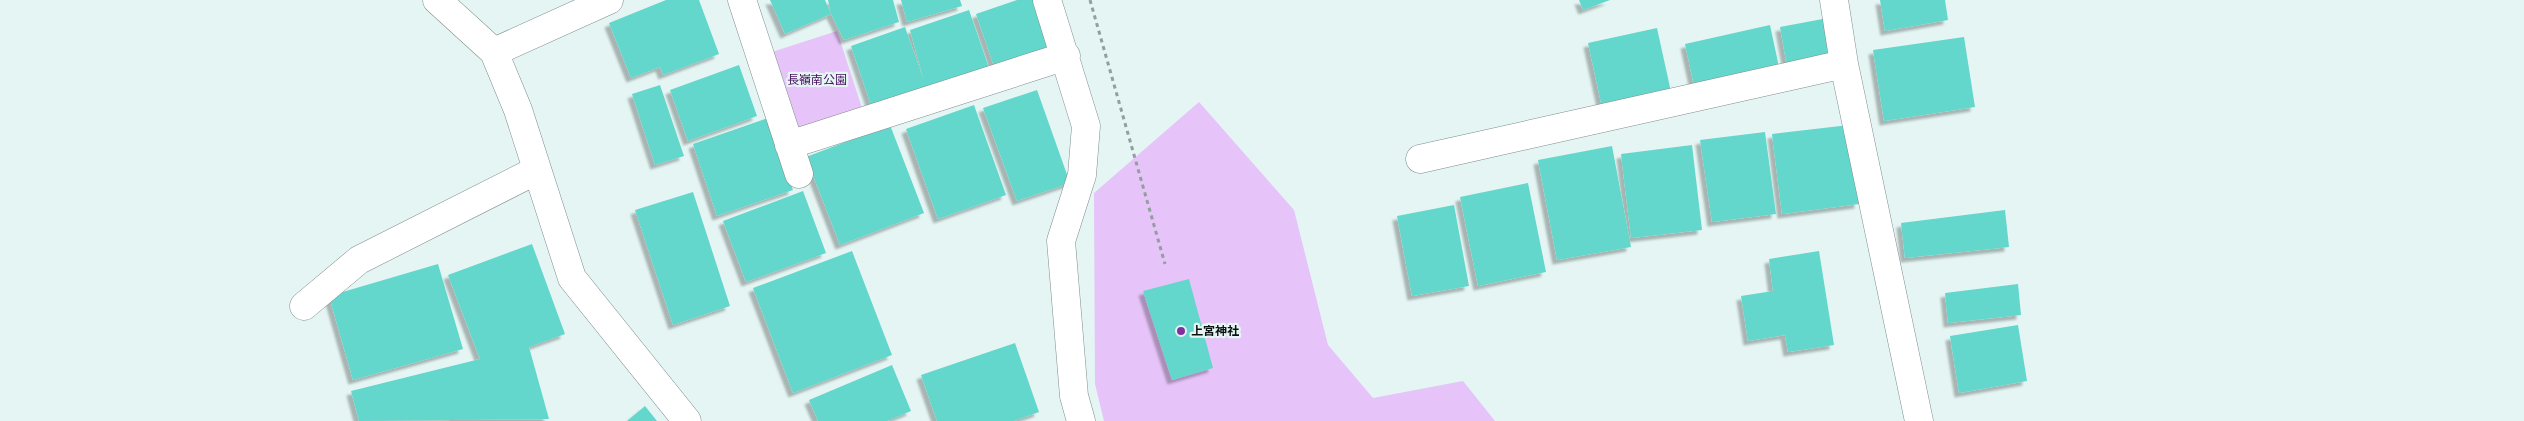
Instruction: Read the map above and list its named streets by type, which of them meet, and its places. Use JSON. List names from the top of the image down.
{
  "parks": ["長嶺南公園"],
  "places": ["上宮神社"]
}
